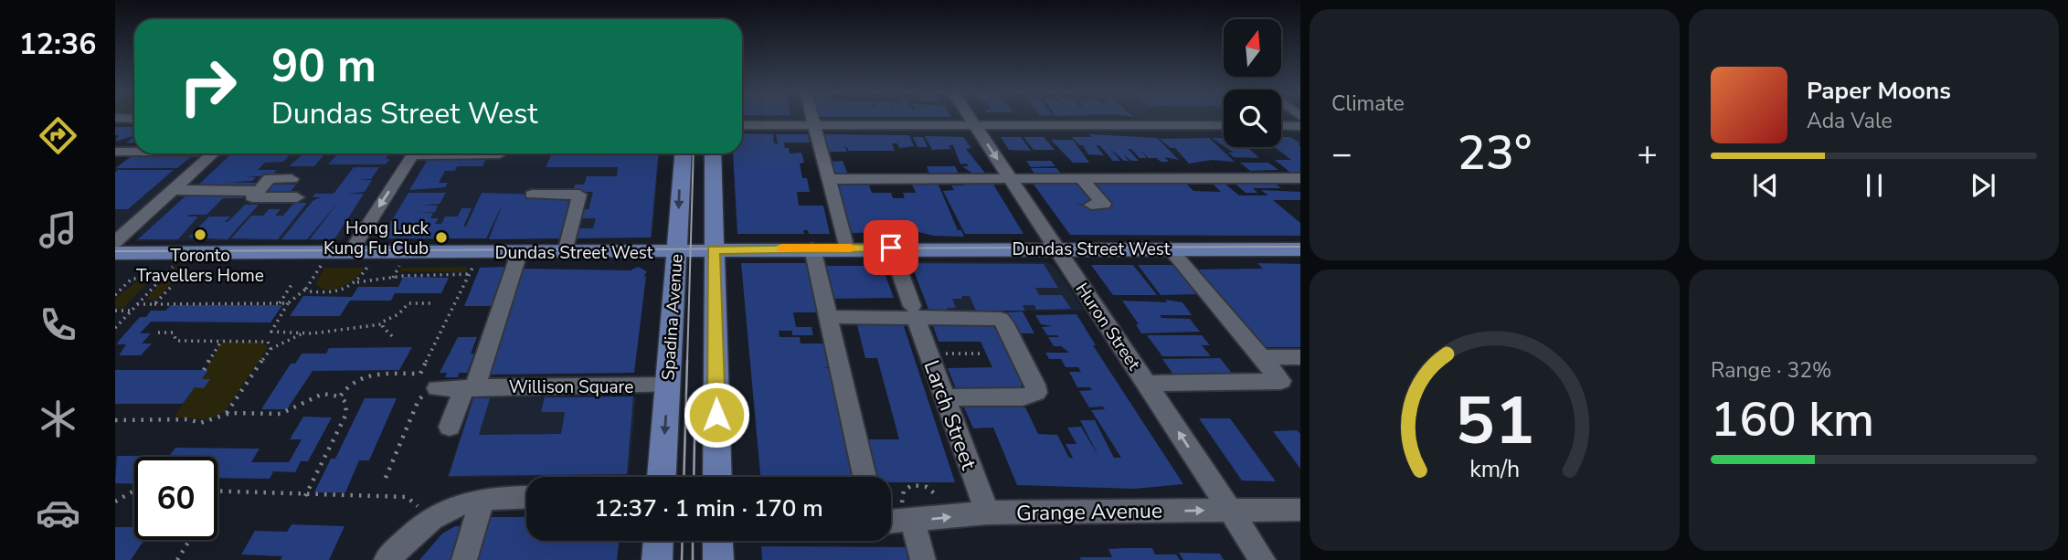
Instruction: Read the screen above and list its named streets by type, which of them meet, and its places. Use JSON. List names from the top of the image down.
{
  "streets": {
    "main road": ["Dundas Street West", "Spadina Avenue"],
    "street": [
      "Huron Street",
      "Willison Square",
      "Larch Street",
      "Grange Avenue"
    ]
  },
  "crossings": [
    ["Dundas Street West", "Spadina Avenue"],
    ["Dundas Street West", "Huron Street"],
    ["Dundas Street West", "Larch Street"],
    ["Spadina Avenue", "Willison Square"],
    ["Huron Street", "Grange Avenue"],
    ["Larch Street", "Grange Avenue"]
  ],
  "one_way": ["Grange Avenue"],
  "places": ["Toronto Travellers Home", "Hong Luck Kung Fu Club"],
  "north": "top",
  "page": {
    "tabs": "12:36",
    "tile": [
      "Climate",
      ["Range · 32%", "160 km"]
    ],
    "turn": ["90 m", "Dundas Street West"],
    "song": ["Paper Moons", "Ada Vale"],
    "heat": ["−", "23°", "+"],
    "limit": "60",
    "trip": "12:37 · 1 min · 170 m",
    "gauge": ["51", "km/h"]
  }
}
